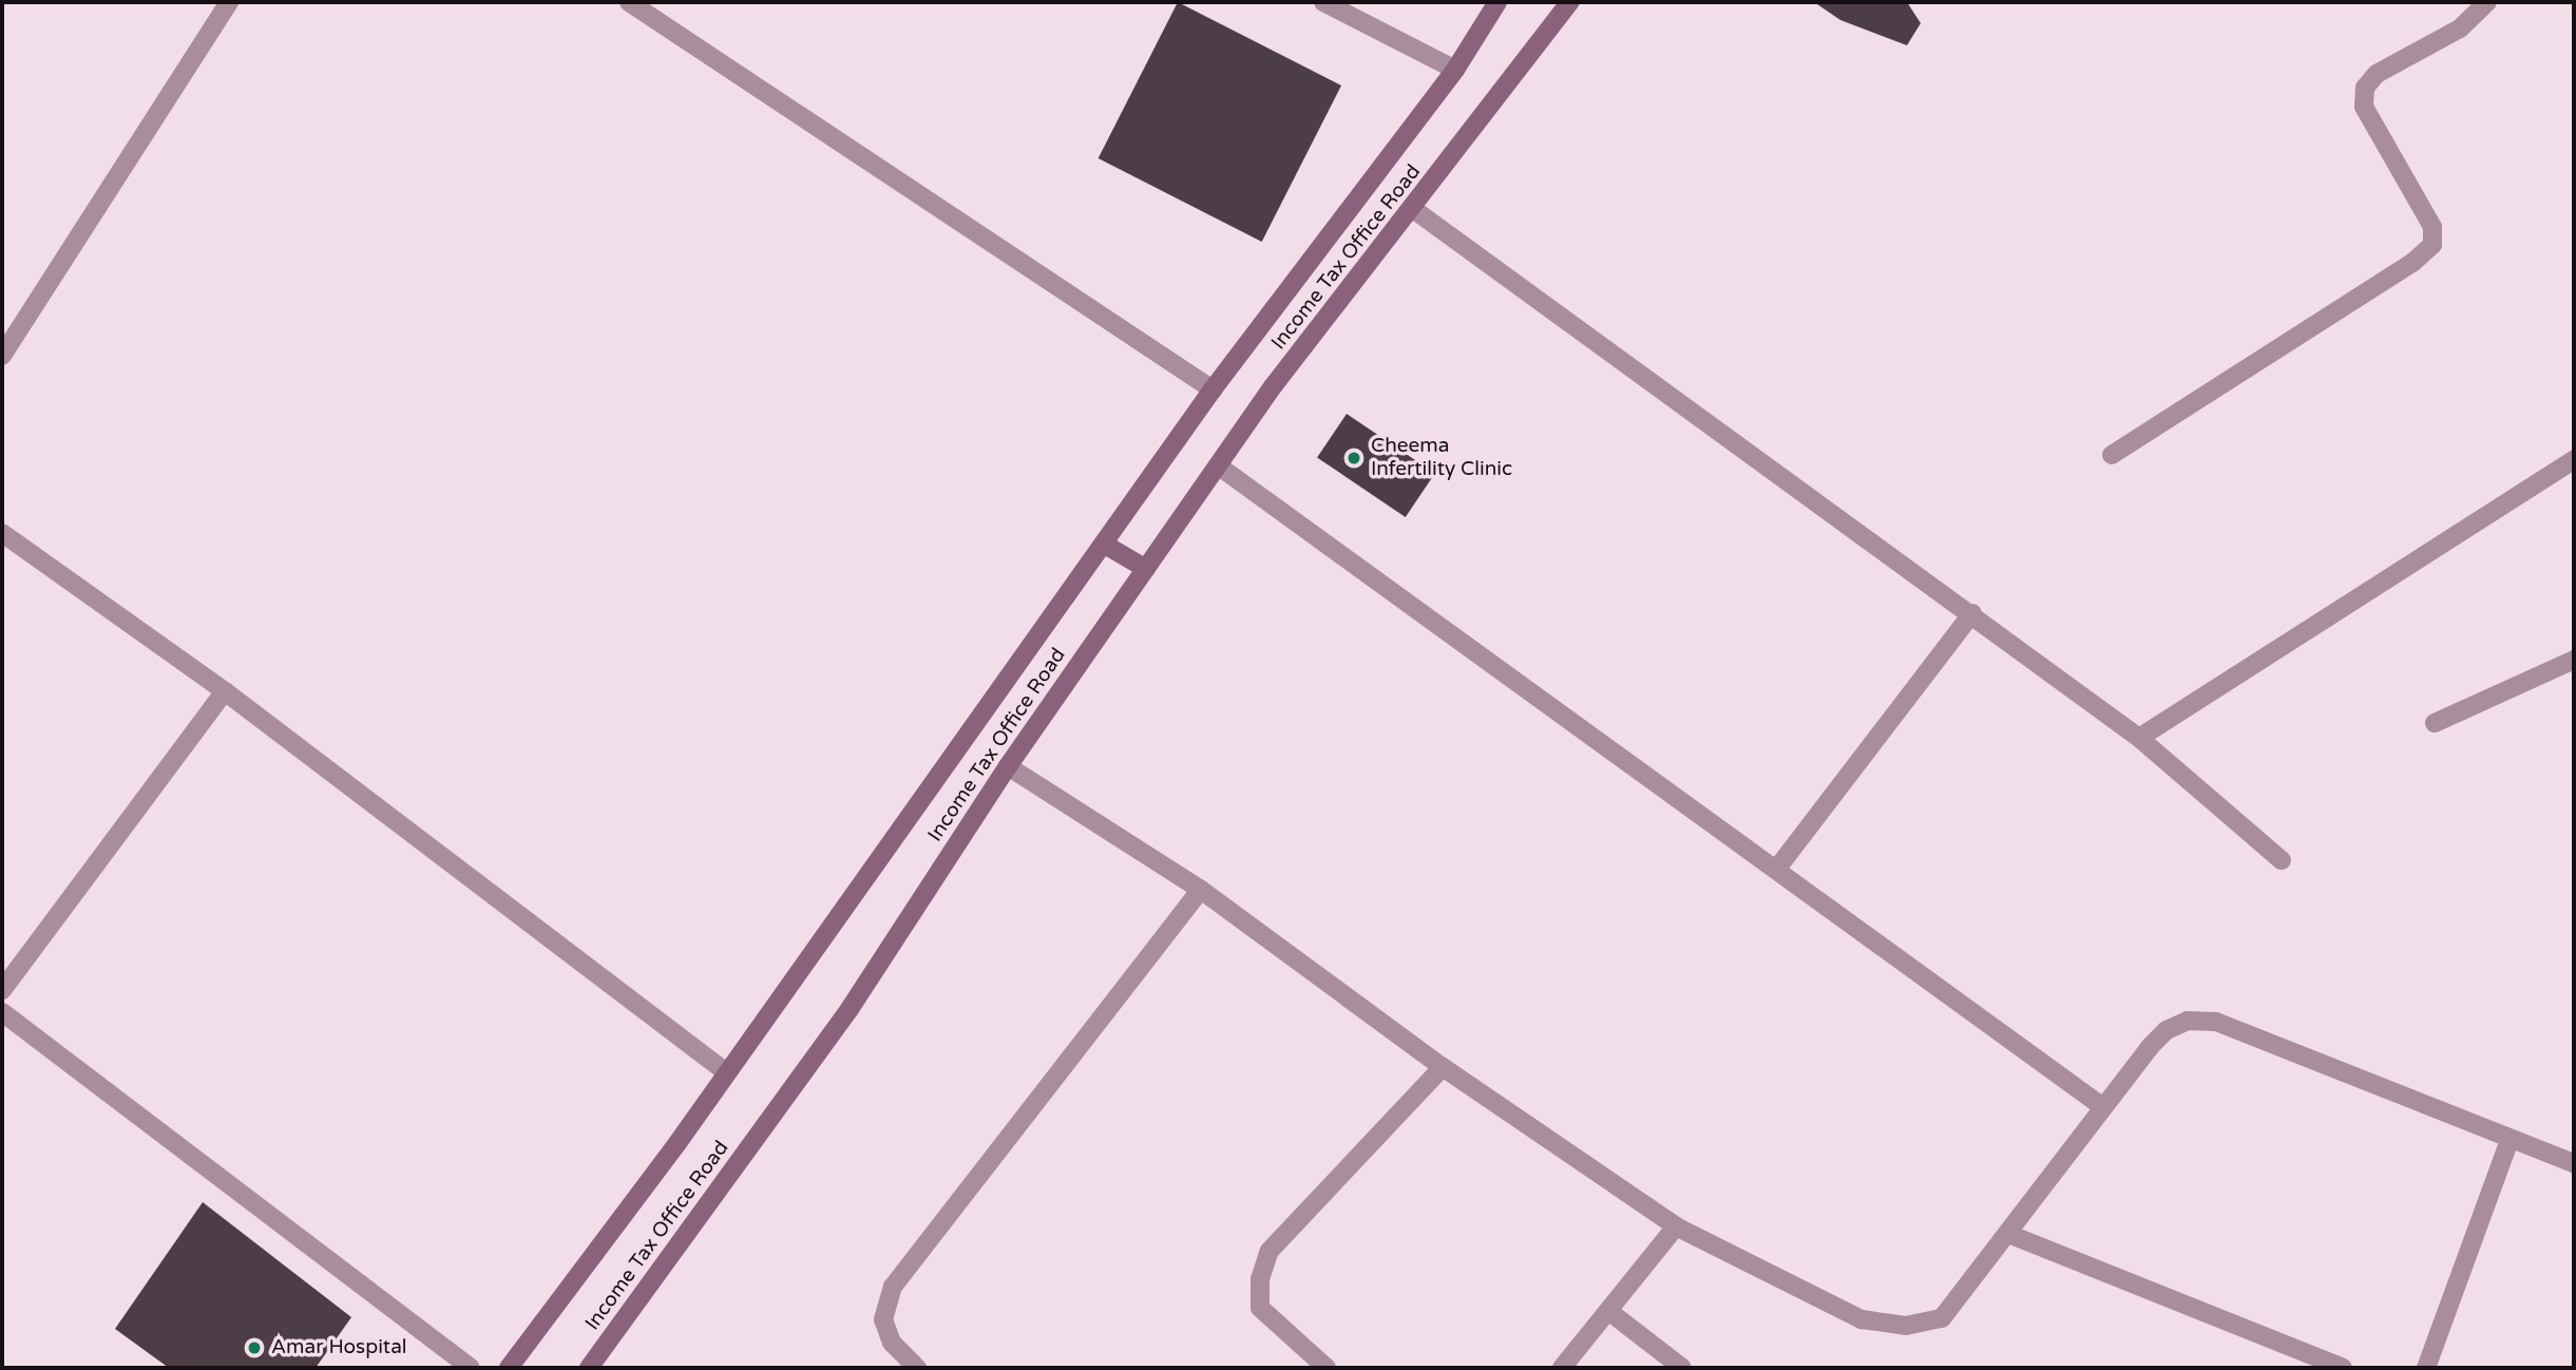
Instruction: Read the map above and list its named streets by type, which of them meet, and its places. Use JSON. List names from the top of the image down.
{
  "streets": {
    "main road": ["Income Tax Office Road"]
  },
  "places": ["Cheema Infertility Clinic", "Amar Hospital"]
}
